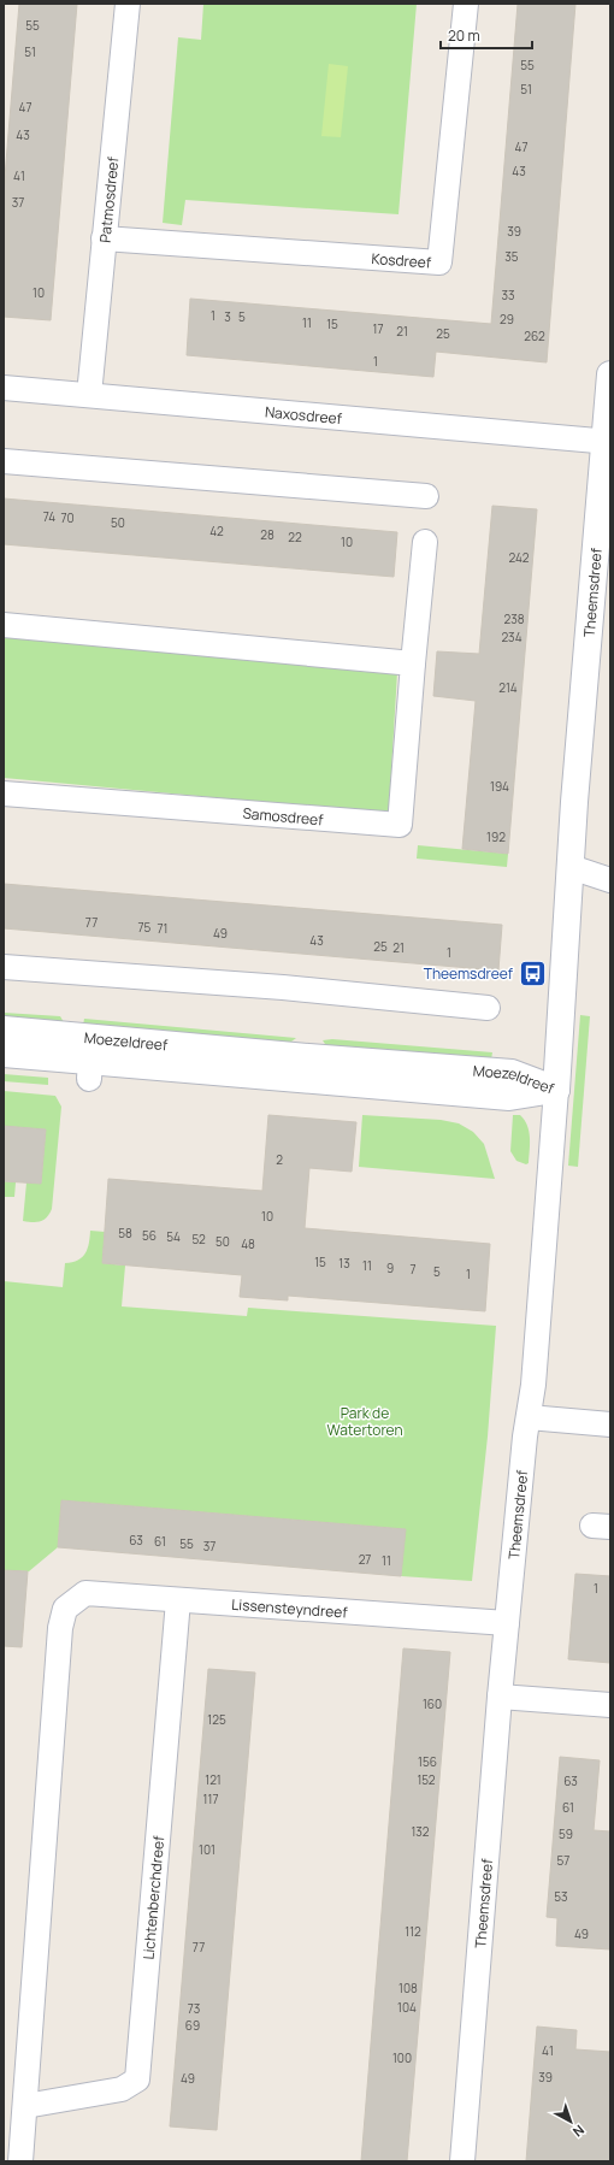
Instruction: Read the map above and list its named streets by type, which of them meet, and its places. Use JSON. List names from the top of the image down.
{
  "streets": {
    "street": [
      "Patmosdreef",
      "Kosdreef",
      "Naxosdreef",
      "Theemsdreef",
      "Samosdreef",
      "Moezeldreef",
      "Lissensteyndreef",
      "Lichtenberchdreef"
    ]
  },
  "crossings": [
    ["Patmosdreef", "Kosdreef"],
    ["Patmosdreef", "Naxosdreef"],
    ["Naxosdreef", "Theemsdreef"],
    ["Theemsdreef", "Moezeldreef"],
    ["Theemsdreef", "Lissensteyndreef"],
    ["Lissensteyndreef", "Lichtenberchdreef"]
  ],
  "parks": ["Park de Watertoren"],
  "places": {
    "bus stop": ["Theemsdreef"]
  },
  "house_numbers": [
    "55",
    "51",
    "55",
    "51",
    "47",
    "43",
    "47",
    "43",
    "41",
    "37",
    "39",
    "35",
    "10",
    "33",
    "1",
    "3",
    "5",
    "29",
    "11",
    "15",
    "17",
    "21",
    "25",
    "262",
    "1",
    "74",
    "70",
    "50",
    "42",
    "28",
    "22",
    "10",
    "242",
    "238",
    "234",
    "214",
    "194",
    "192",
    "77",
    "75",
    "71",
    "49",
    "43",
    "25",
    "21",
    "1",
    "2",
    "10",
    "58",
    "56",
    "54",
    "52",
    "50",
    "48",
    "15",
    "13",
    "11",
    "9",
    "7",
    "5",
    "1",
    "63",
    "61",
    "55",
    "37",
    "27",
    "11",
    "1",
    "160",
    "125",
    "156",
    "121",
    "152",
    "63",
    "117",
    "61",
    "132",
    "59",
    "101",
    "57",
    "53",
    "112",
    "49",
    "77",
    "108",
    "104",
    "73",
    "69",
    "41",
    "100",
    "39",
    "49"
  ],
  "scale_bar": "20 m",
  "north": "bottom right"
}
